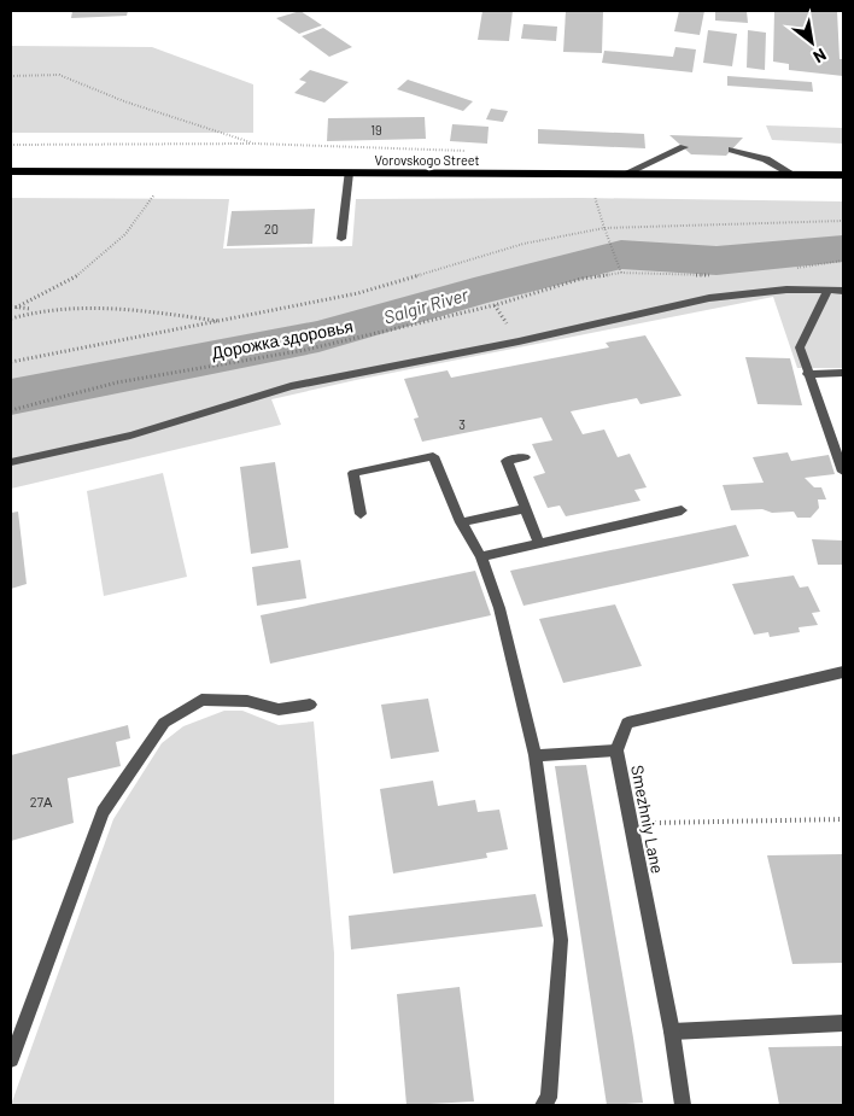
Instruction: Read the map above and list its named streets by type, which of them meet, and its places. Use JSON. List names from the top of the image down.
{
  "streets": {
    "main road": ["Vorovskogo Street"],
    "street": ["Smezhniy Lane"],
    "path": ["Дорожка здоровья"]
  },
  "water": ["Salgir River"],
  "house_numbers": [
    "19",
    "20",
    "3",
    "27А"
  ],
  "north": "bottom right"
}
